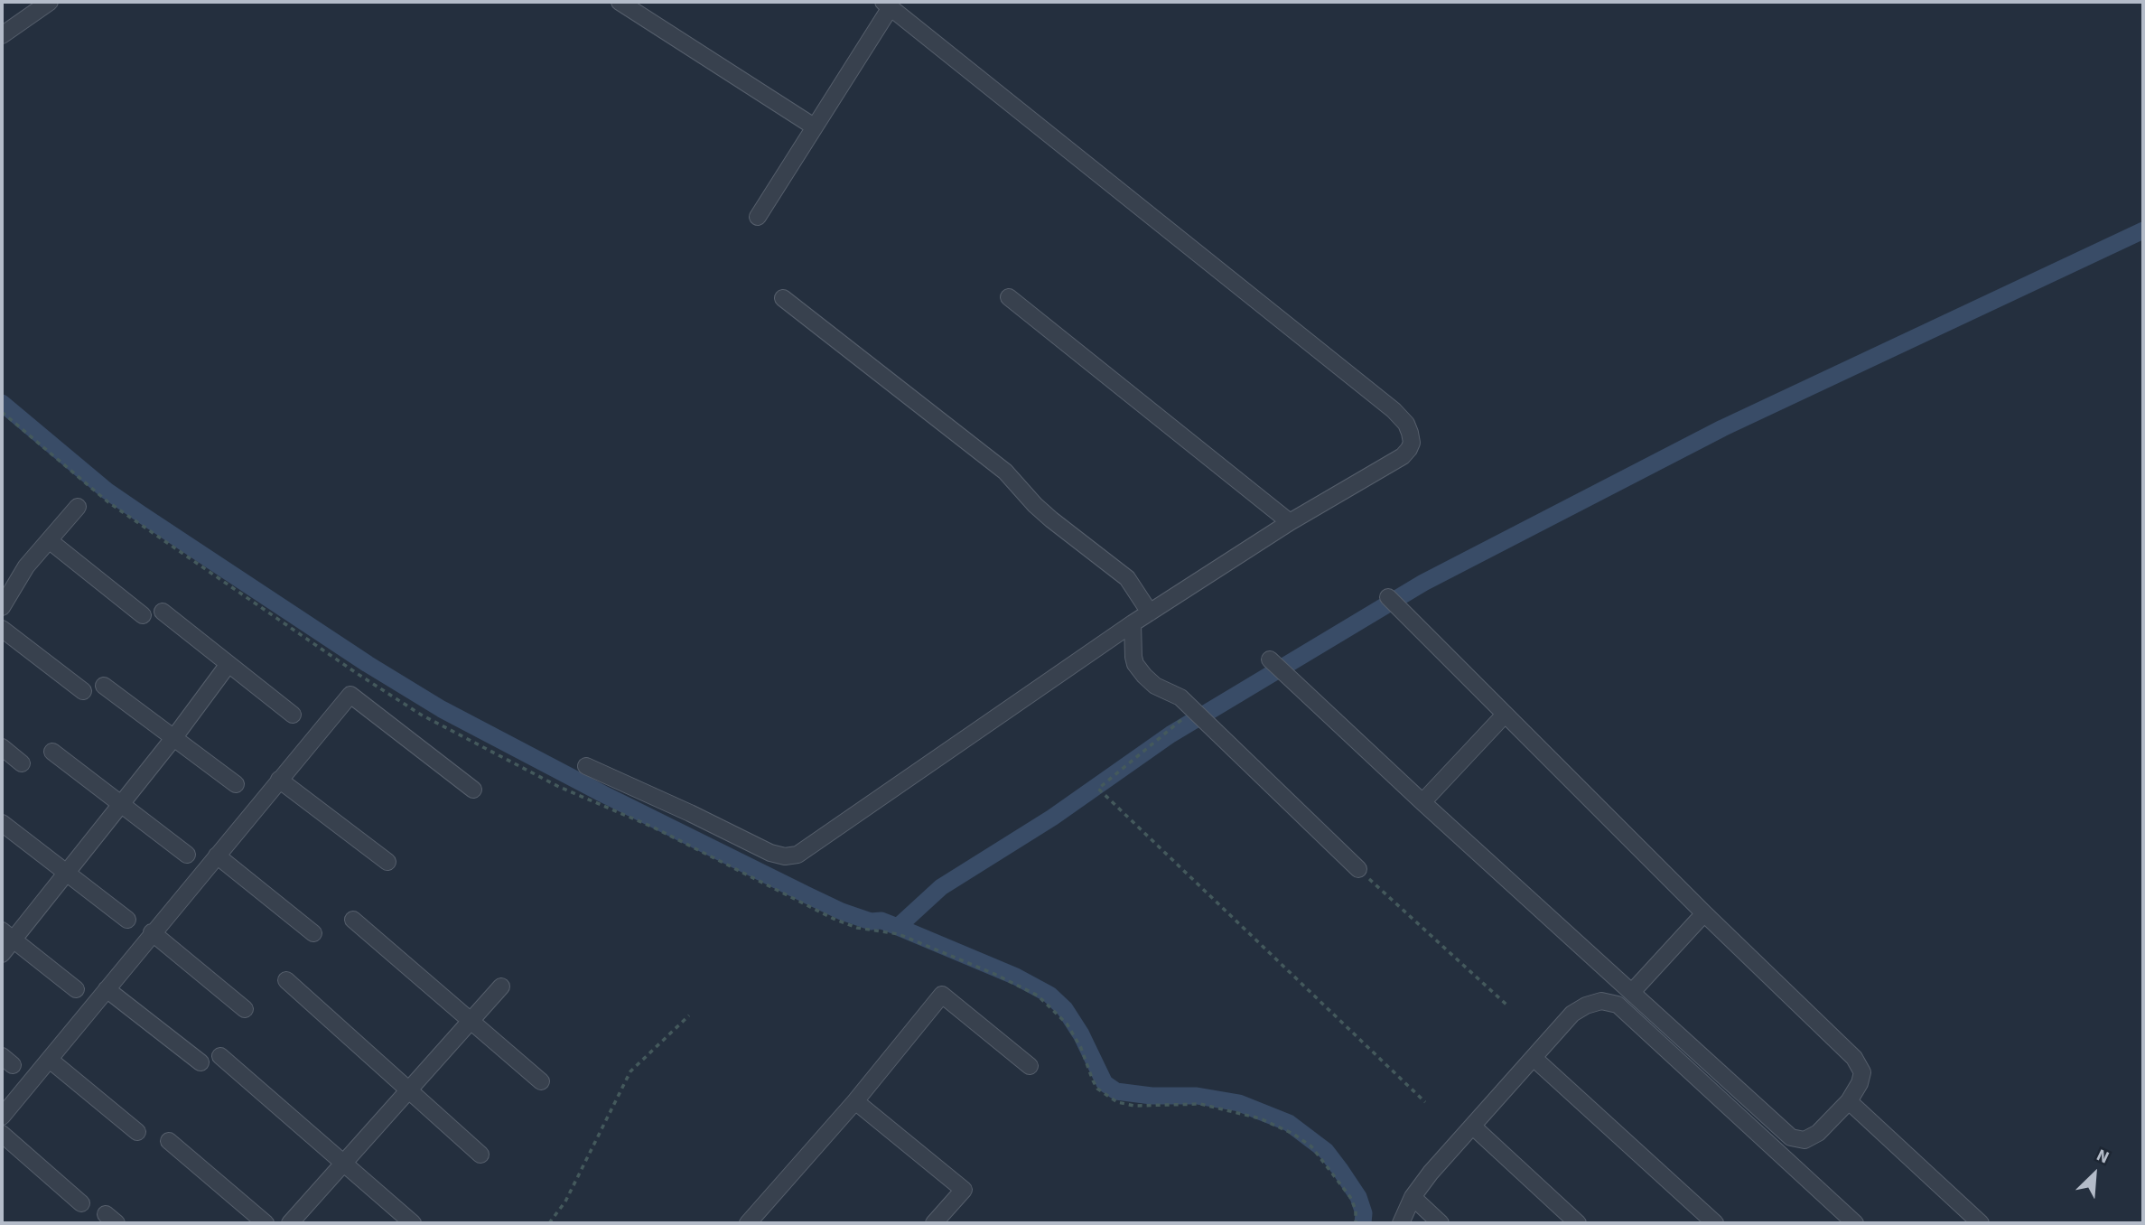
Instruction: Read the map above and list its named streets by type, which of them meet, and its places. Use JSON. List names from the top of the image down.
{
  "north": "top right"
}
